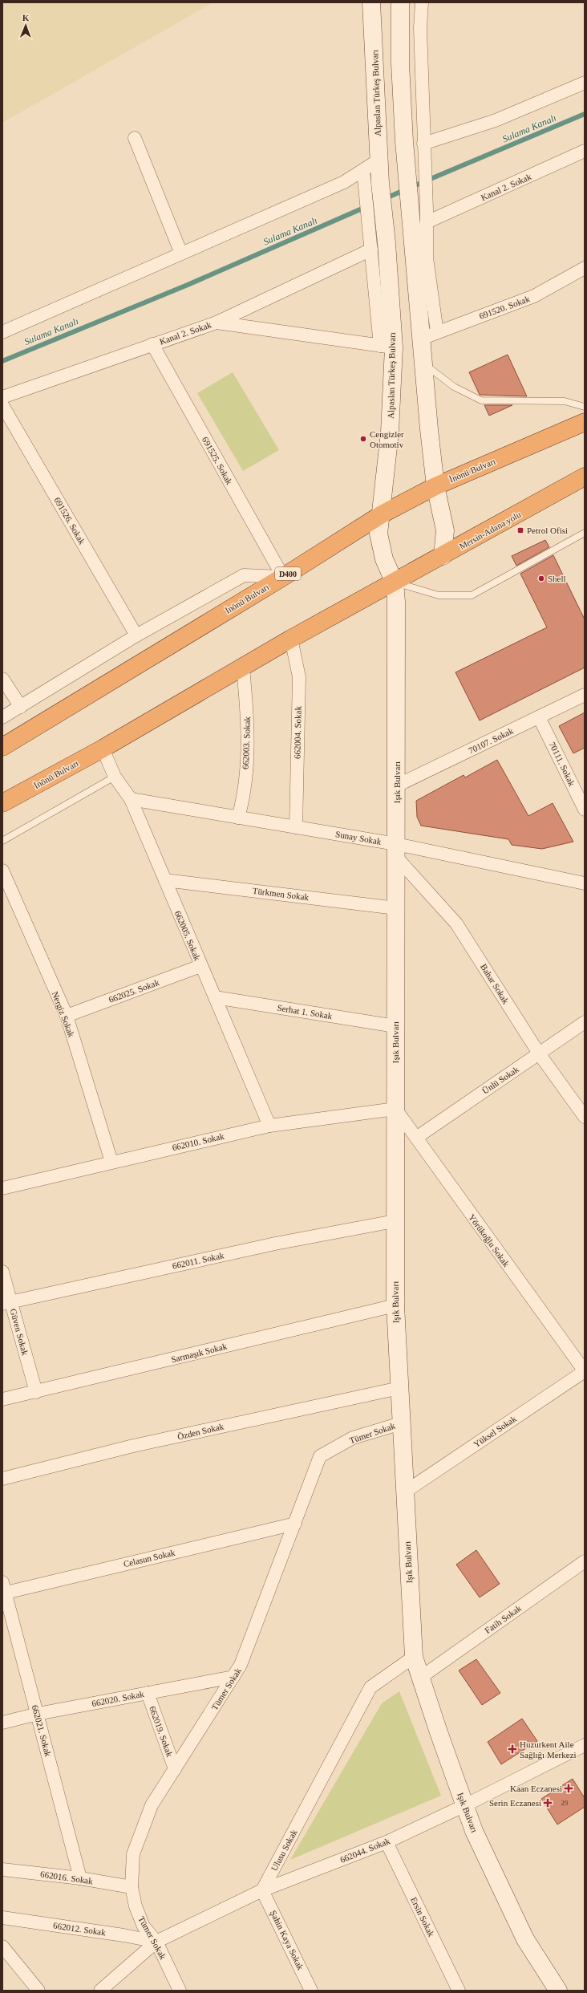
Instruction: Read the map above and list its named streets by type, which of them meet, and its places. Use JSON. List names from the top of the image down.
{
  "streets": {
    "highway": ["İnönü Bulvarı", "Mersin-Adana yolu", "D400"],
    "main road": ["Alpaslan Türkeş Bulvarı", "Işık Bulvarı"],
    "street": [
      "Kanal 2. Sokak",
      "691520. Sokak",
      "691525. Sokak",
      "691526. Sokak",
      "662004. Sokak",
      "70107. Sokak",
      "662003. Sokak",
      "70111. Sokak",
      "Sunay Sokak",
      "Türkmen Sokak",
      "662005. Sokak",
      "Bahar Sokak",
      "662025. Sokak",
      "Serhat 1. Sokak",
      "Nergiz Sokak",
      "Ünlü Sokak",
      "662010. Sokak",
      "Yörükoğlu Sokak",
      "662011. Sokak",
      "Güven Sokak",
      "Sarmaşık Sokak",
      "Özden Sokak",
      "Yüksel Sokak",
      "Tümer Sokak",
      "Celasun Sokak",
      "Fatih Sokak",
      "662020. Sokak",
      "662021. Sokak",
      "662019. Sokak",
      "Ulusu Sokak",
      "662044. Sokak",
      "662016. Sokak",
      "Ersin Sokak",
      "662012. Sokak",
      "Şahin Kaya Sokak"
    ]
  },
  "crossings": [
    ["Alpaslan Türkeş Bulvarı", "Kanal 2. Sokak"],
    ["Alpaslan Türkeş Bulvarı", "İnönü Bulvarı"],
    ["Alpaslan Türkeş Bulvarı", "Mersin-Adana yolu"],
    ["Alpaslan Türkeş Bulvarı", "Işık Bulvarı"],
    ["Kanal 2. Sokak", "691525. Sokak"],
    ["691525. Sokak", "İnönü Bulvarı"],
    ["İnönü Bulvarı", "Mersin-Adana yolu"],
    ["İnönü Bulvarı", "662004. Sokak"],
    ["İnönü Bulvarı", "662003. Sokak"],
    ["İnönü Bulvarı", "Işık Bulvarı"],
    ["İnönü Bulvarı", "662005. Sokak"],
    ["Mersin-Adana yolu", "Işık Bulvarı"],
    ["662004. Sokak", "Sunay Sokak"],
    ["70107. Sokak", "70111. Sokak"],
    ["70107. Sokak", "Işık Bulvarı"],
    ["662003. Sokak", "Sunay Sokak"],
    ["Işık Bulvarı", "Sunay Sokak"],
    ["Işık Bulvarı", "Türkmen Sokak"],
    ["Işık Bulvarı", "Bahar Sokak"],
    ["Işık Bulvarı", "Serhat 1. Sokak"],
    ["Işık Bulvarı", "662010. Sokak"],
    ["Işık Bulvarı", "Yörükoğlu Sokak"],
    ["Işık Bulvarı", "662011. Sokak"],
    ["Işık Bulvarı", "Sarmaşık Sokak"],
    ["Işık Bulvarı", "Özden Sokak"],
    ["Işık Bulvarı", "Yüksel Sokak"],
    ["Işık Bulvarı", "Tümer Sokak"],
    ["Işık Bulvarı", "Fatih Sokak"],
    ["Işık Bulvarı", "Ulusu Sokak"],
    ["Işık Bulvarı", "662044. Sokak"],
    ["Sunay Sokak", "662005. Sokak"],
    ["Sunay Sokak", "Bahar Sokak"],
    ["Türkmen Sokak", "662005. Sokak"],
    ["662005. Sokak", "662025. Sokak"],
    ["662005. Sokak", "Serhat 1. Sokak"],
    ["662005. Sokak", "662010. Sokak"],
    ["Bahar Sokak", "Ünlü Sokak"],
    ["662025. Sokak", "Nergiz Sokak"],
    ["Nergiz Sokak", "662010. Sokak"],
    ["Ünlü Sokak", "Yörükoğlu Sokak"],
    ["662010. Sokak", "Yörükoğlu Sokak"],
    ["Yörükoğlu Sokak", "Yüksel Sokak"],
    ["662011. Sokak", "Güven Sokak"],
    ["Güven Sokak", "Sarmaşık Sokak"],
    ["Tümer Sokak", "Celasun Sokak"],
    ["Tümer Sokak", "662020. Sokak"],
    ["Tümer Sokak", "662019. Sokak"],
    ["Tümer Sokak", "662016. Sokak"],
    ["Tümer Sokak", "662012. Sokak"],
    ["Celasun Sokak", "662021. Sokak"],
    ["662020. Sokak", "662021. Sokak"],
    ["662020. Sokak", "662019. Sokak"],
    ["662021. Sokak", "662016. Sokak"],
    ["Ulusu Sokak", "662044. Sokak"],
    ["Ulusu Sokak", "Şahin Kaya Sokak"],
    ["662044. Sokak", "Ersin Sokak"],
    ["662044. Sokak", "Şahin Kaya Sokak"]
  ],
  "water": ["Sulama Kanalı"],
  "places": {
    "other": ["Cengizler Otomotiv", "Shell"],
    "transit": ["Petrol Ofisi"],
    "health": ["Huzurkent Aile Sağlığı Merkezi", "Kaan Eczanesi", "Serin Eczanesi"]
  },
  "house_numbers": ["29"],
  "north": "top"
}
